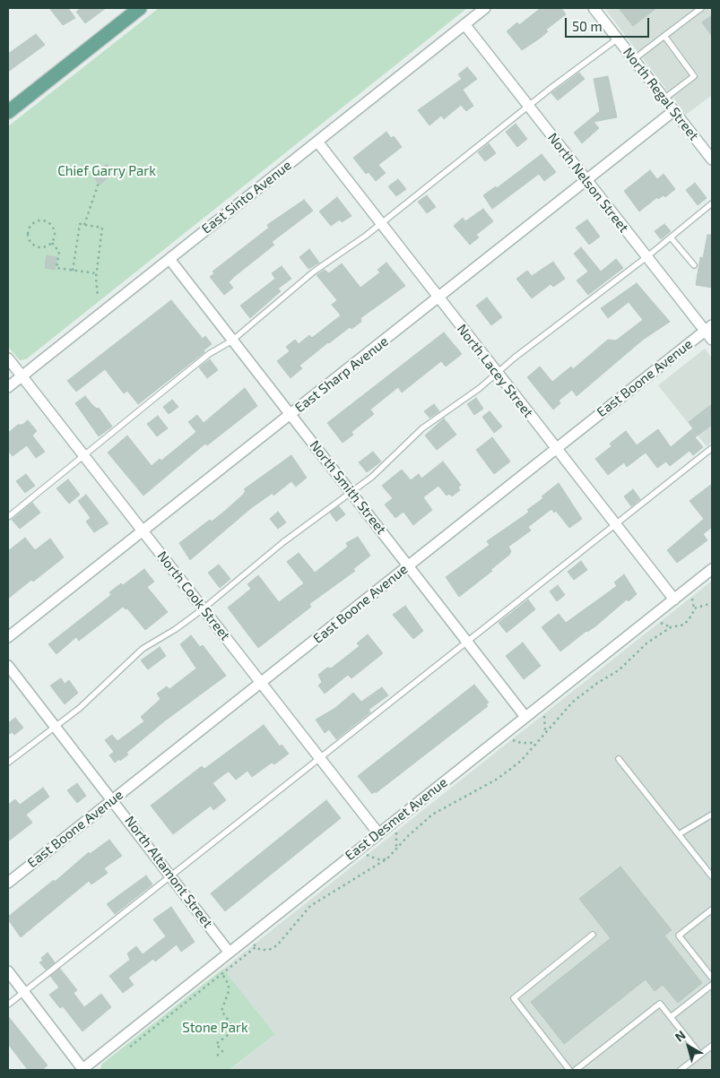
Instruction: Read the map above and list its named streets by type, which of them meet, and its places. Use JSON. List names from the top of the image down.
{
  "streets": {
    "street": [
      "North Regal Street",
      "North Nelson Street",
      "East Sinto Avenue",
      "North Lacey Street",
      "East Sharp Avenue",
      "East Boone Avenue",
      "North Smith Street",
      "North Cook Street",
      "East Desmet Avenue",
      "North Altamont Street"
    ]
  },
  "crossings": [
    ["North Regal Street", "East Sharp Avenue"],
    ["North Nelson Street", "East Sinto Avenue"],
    ["North Nelson Street", "East Sharp Avenue"],
    ["North Nelson Street", "East Boone Avenue"],
    ["East Sinto Avenue", "North Lacey Street"],
    ["East Sinto Avenue", "North Smith Street"],
    ["East Sinto Avenue", "North Cook Street"],
    ["North Lacey Street", "East Sharp Avenue"],
    ["North Lacey Street", "East Boone Avenue"],
    ["North Lacey Street", "East Desmet Avenue"],
    ["East Sharp Avenue", "North Smith Street"],
    ["East Sharp Avenue", "North Cook Street"],
    ["East Boone Avenue", "North Smith Street"],
    ["East Boone Avenue", "North Cook Street"],
    ["East Boone Avenue", "North Altamont Street"],
    ["North Smith Street", "East Desmet Avenue"],
    ["North Cook Street", "East Desmet Avenue"],
    ["East Desmet Avenue", "North Altamont Street"]
  ],
  "parks": ["Chief Garry Park", "Stone Park"],
  "scale_bar": "50 m",
  "north": "top left"
}
